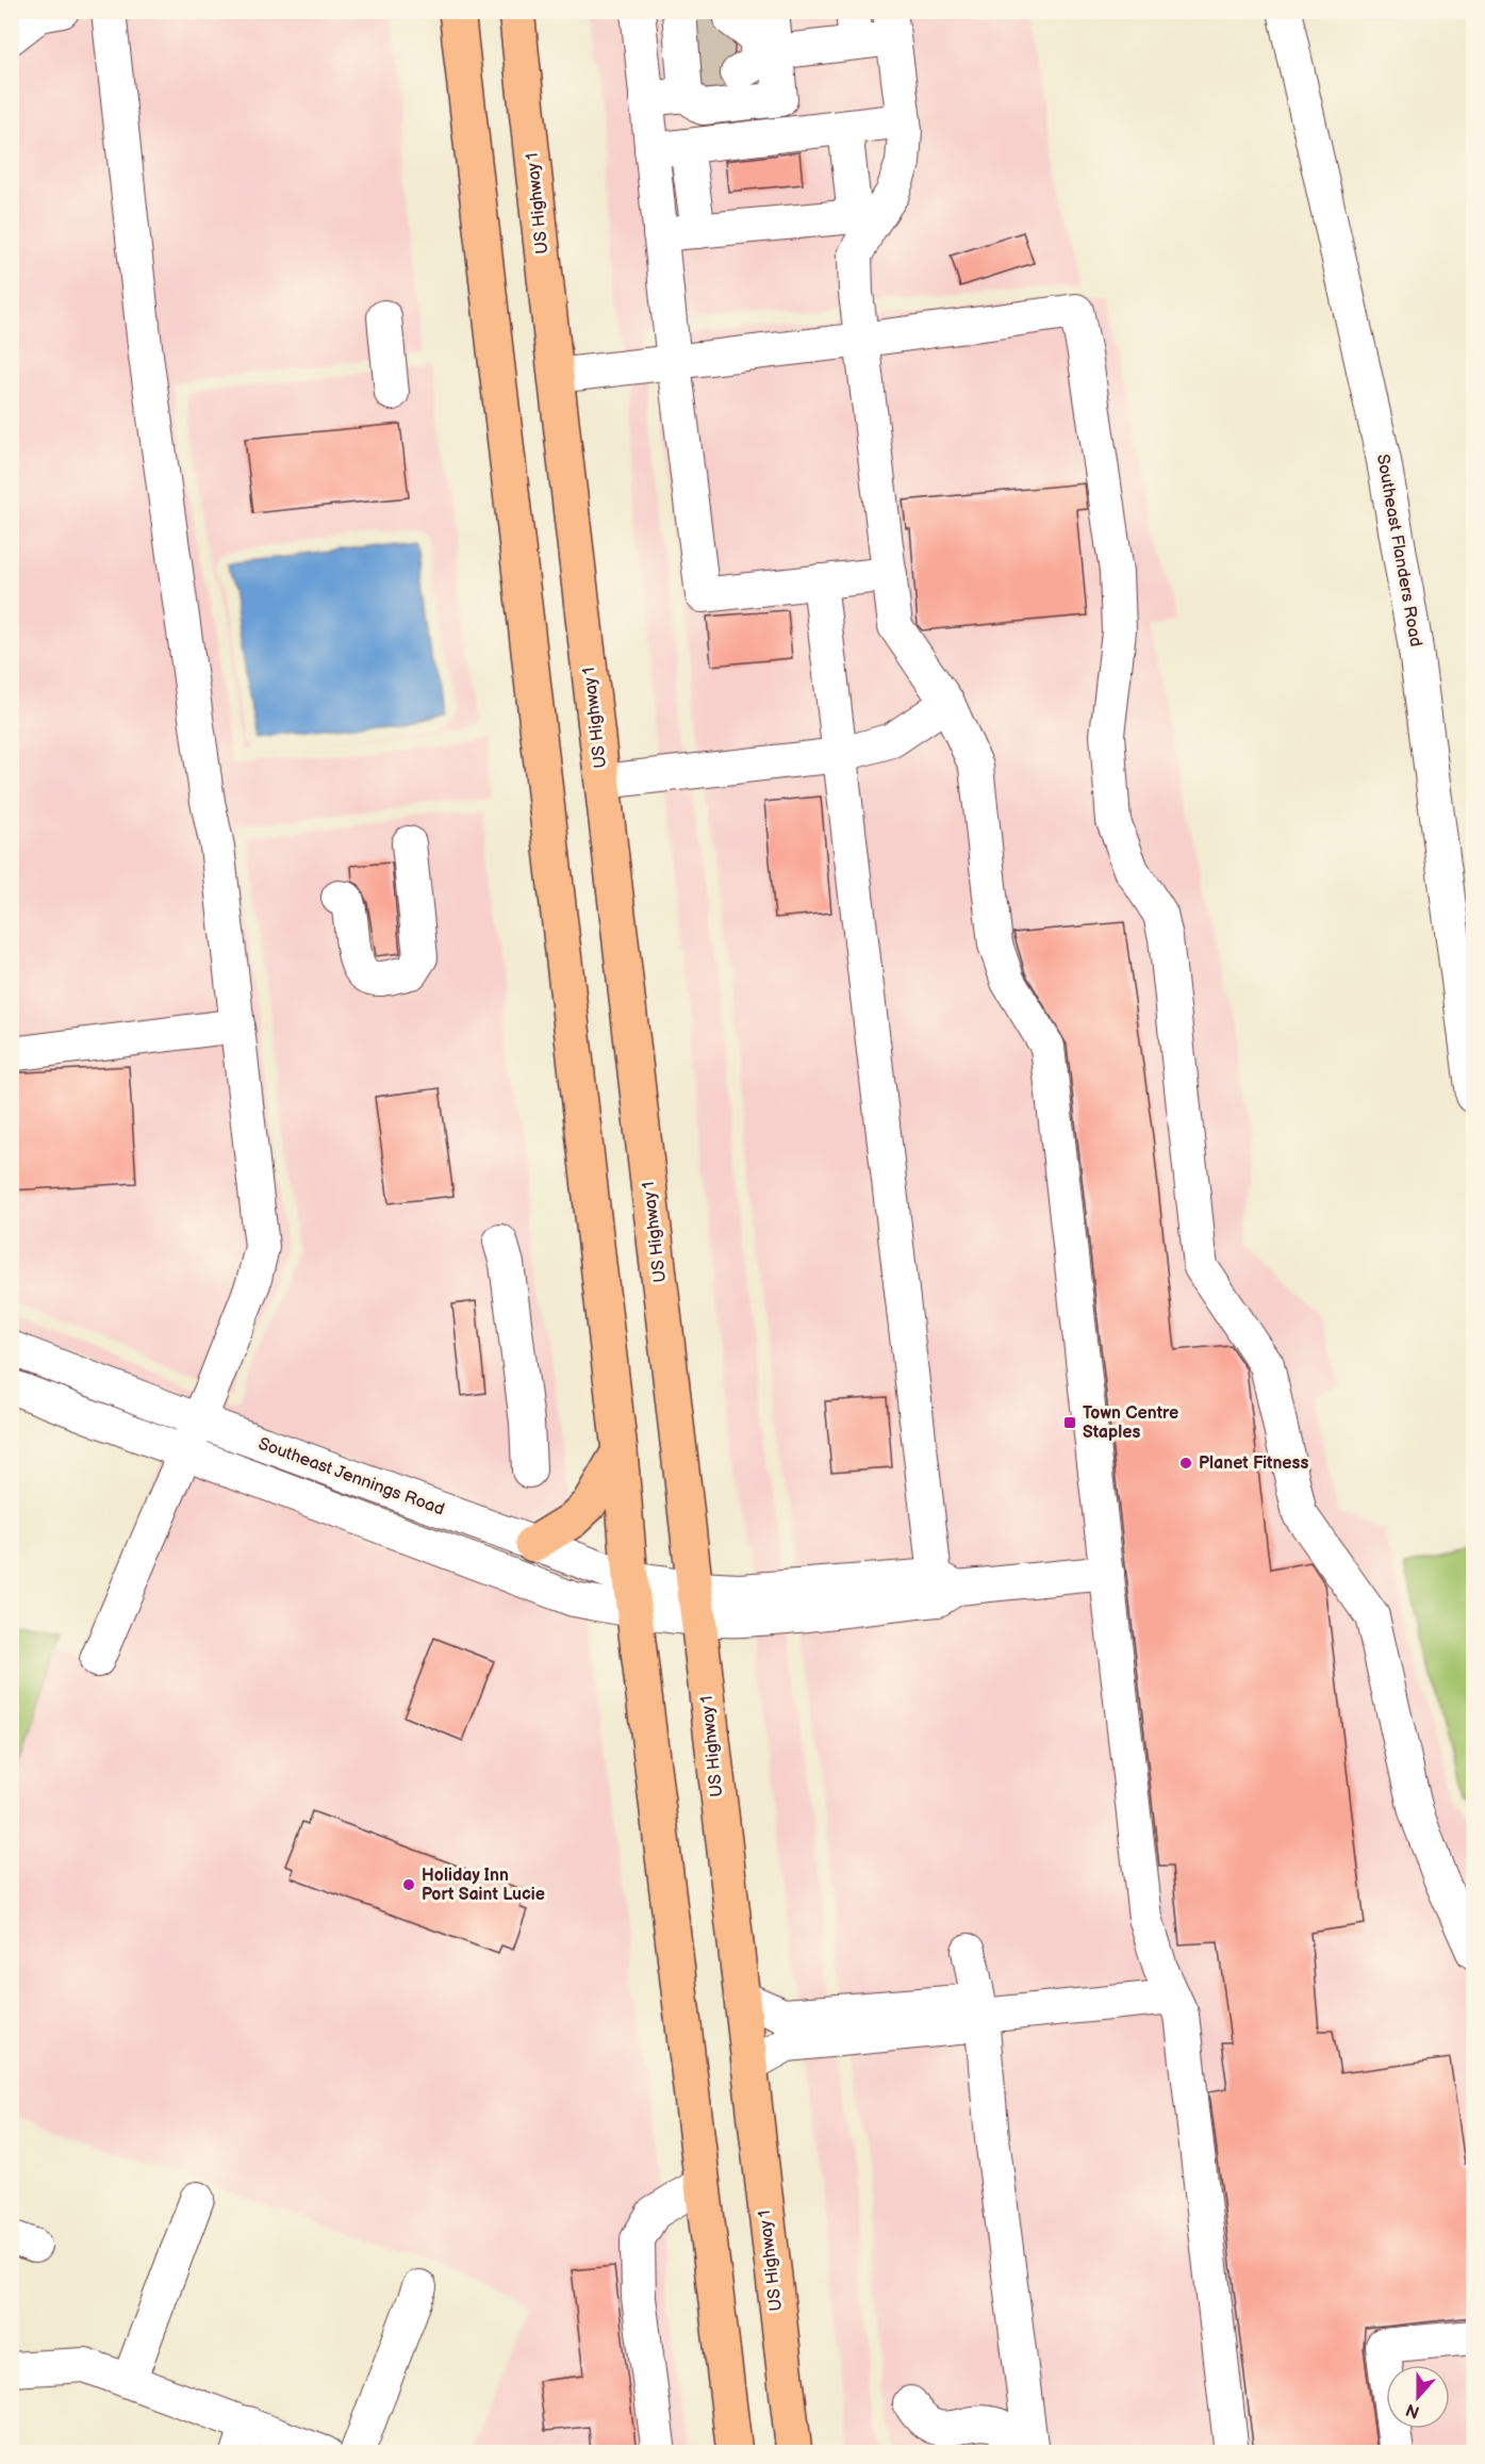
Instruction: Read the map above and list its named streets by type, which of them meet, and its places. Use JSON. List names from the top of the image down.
{
  "streets": {
    "main road": ["US Highway 1"],
    "street": ["Southeast Flanders Road", "Southeast Jennings Road"]
  },
  "crossings": [
    ["US Highway 1", "Southeast Jennings Road"]
  ],
  "places": {
    "transit": ["Town Centre Staples"],
    "other": ["Planet Fitness", "Holiday Inn Port Saint Lucie"]
  },
  "north": "bottom"
}
